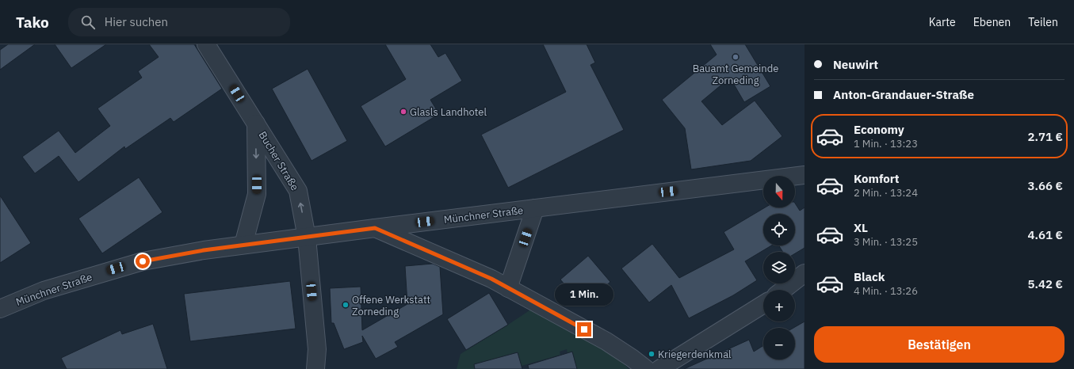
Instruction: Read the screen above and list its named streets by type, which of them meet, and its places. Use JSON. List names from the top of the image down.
{
  "streets": {
    "street": ["Bucher Straße", "Münchner Straße"]
  },
  "crossings": [
    ["Bucher Straße", "Münchner Straße"]
  ],
  "places": [
    "Bauamt Gemeinde Zorneding",
    "Glasls Landhotel",
    "Offene Werkstatt Zorneding",
    "Kriegerdenkmal"
  ],
  "north": "bottom",
  "page": {
    "header": "Tako",
    "search": "Hier suchen",
    "nav": ["Karte", "Ebenen", "Teilen"],
    "banner": ["Neuwirt", "Anton-Grandauer-Straße"],
    "list": [
      {
        "name": "Economy",
        "note": "1 Min. · 13:23",
        "value": "2.71 €"
      },
      {
        "name": "Komfort",
        "note": "2 Min. · 13:24",
        "value": "3.66 €"
      },
      {
        "name": "XL",
        "note": "3 Min. · 13:25",
        "value": "4.61 €"
      },
      {
        "name": "Black",
        "note": "4 Min. · 13:26",
        "value": "5.42 €"
      }
    ],
    "map_buttons": ["+", "−"],
    "bubble": "1 Min.",
    "buttons": "Bestätigen"
  }
}
